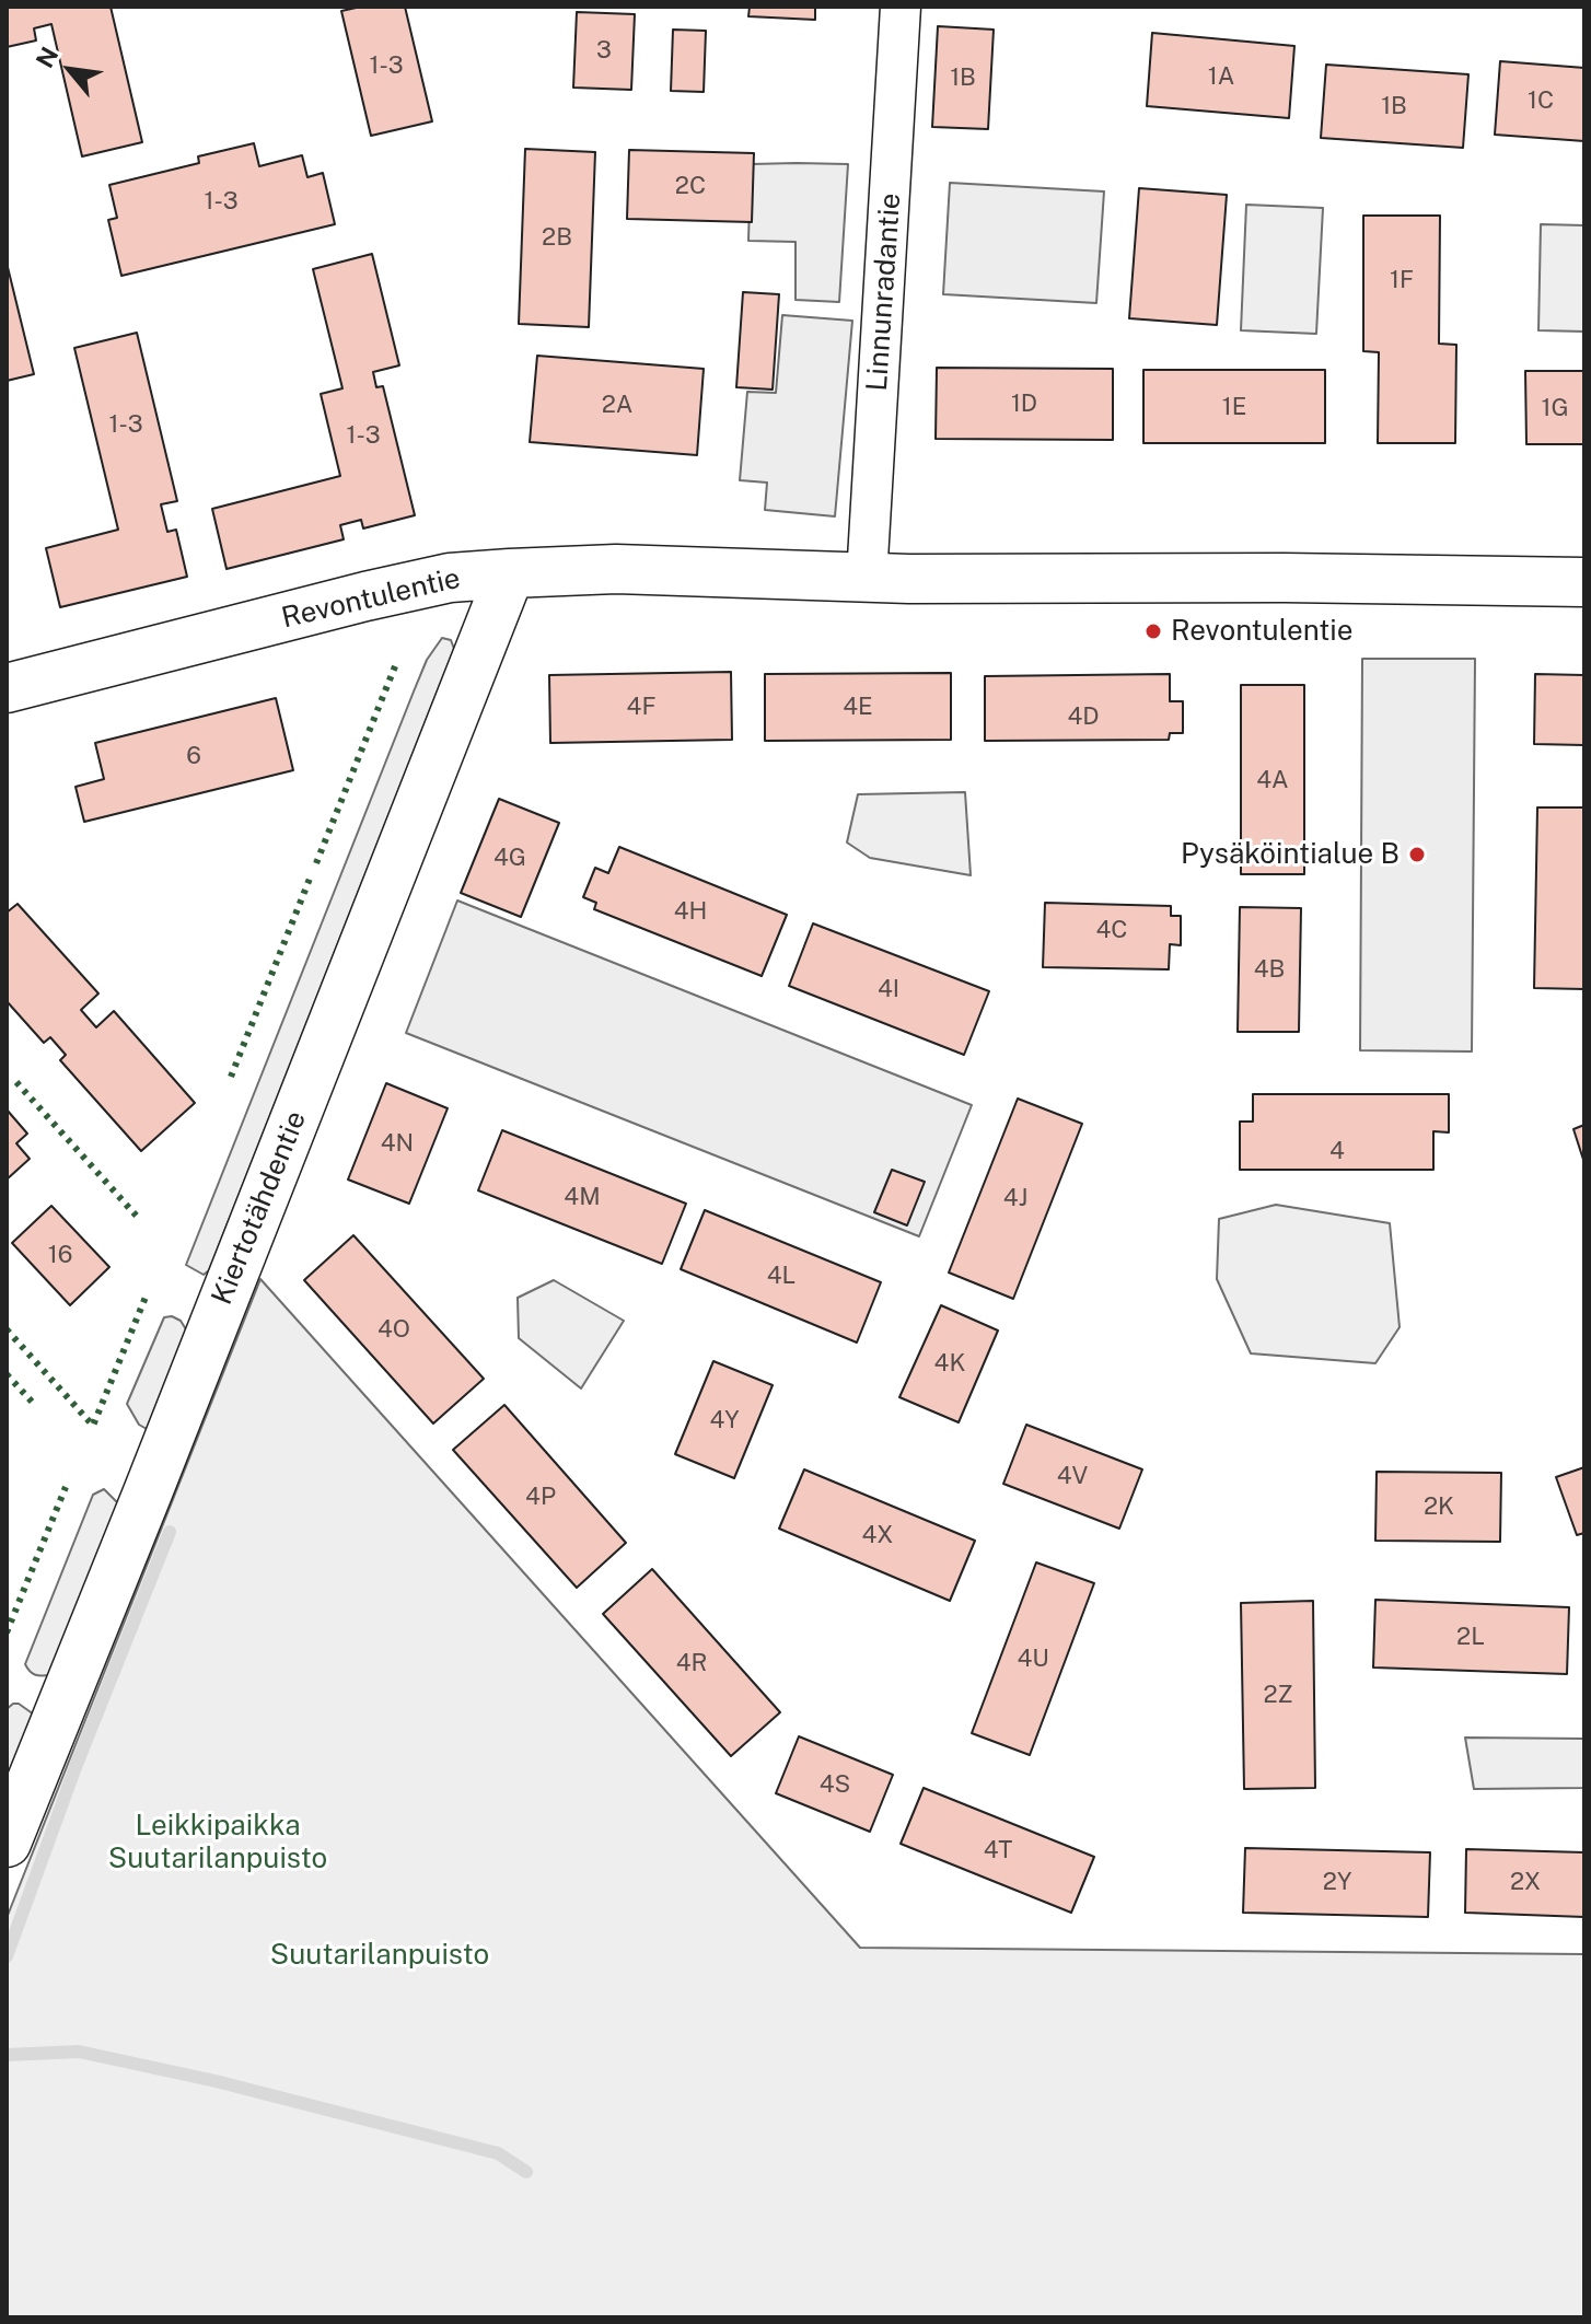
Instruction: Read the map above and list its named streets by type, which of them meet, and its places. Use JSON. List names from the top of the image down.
{
  "streets": {
    "street": ["Linnunradantie", "Revontulentie", "Kiertotähdentie"]
  },
  "crossings": [
    ["Linnunradantie", "Revontulentie"],
    ["Revontulentie", "Kiertotähdentie"]
  ],
  "parks": ["Leikkipaikka Suutarilanpuisto", "Suutarilanpuisto"],
  "places": ["Revontulentie", "Pysäköintialue B"],
  "house_numbers": [
    "3",
    "1-3",
    "1A",
    "1B",
    "1C",
    "1B",
    "2C",
    "1-3",
    "2B",
    "1F",
    "1D",
    "2A",
    "1E",
    "1G",
    "1-3",
    "1-3",
    "4F",
    "4E",
    "4D",
    "6",
    "4A",
    "4G",
    "4H",
    "4C",
    "4B",
    "4I",
    "4N",
    "4",
    "4M",
    "4J",
    "16",
    "4L",
    "4O",
    "4K",
    "4Y",
    "4V",
    "4P",
    "2K",
    "4X",
    "2L",
    "4U",
    "4R",
    "2Z",
    "4S",
    "4T",
    "2Y",
    "2X"
  ],
  "north": "top left"
}
